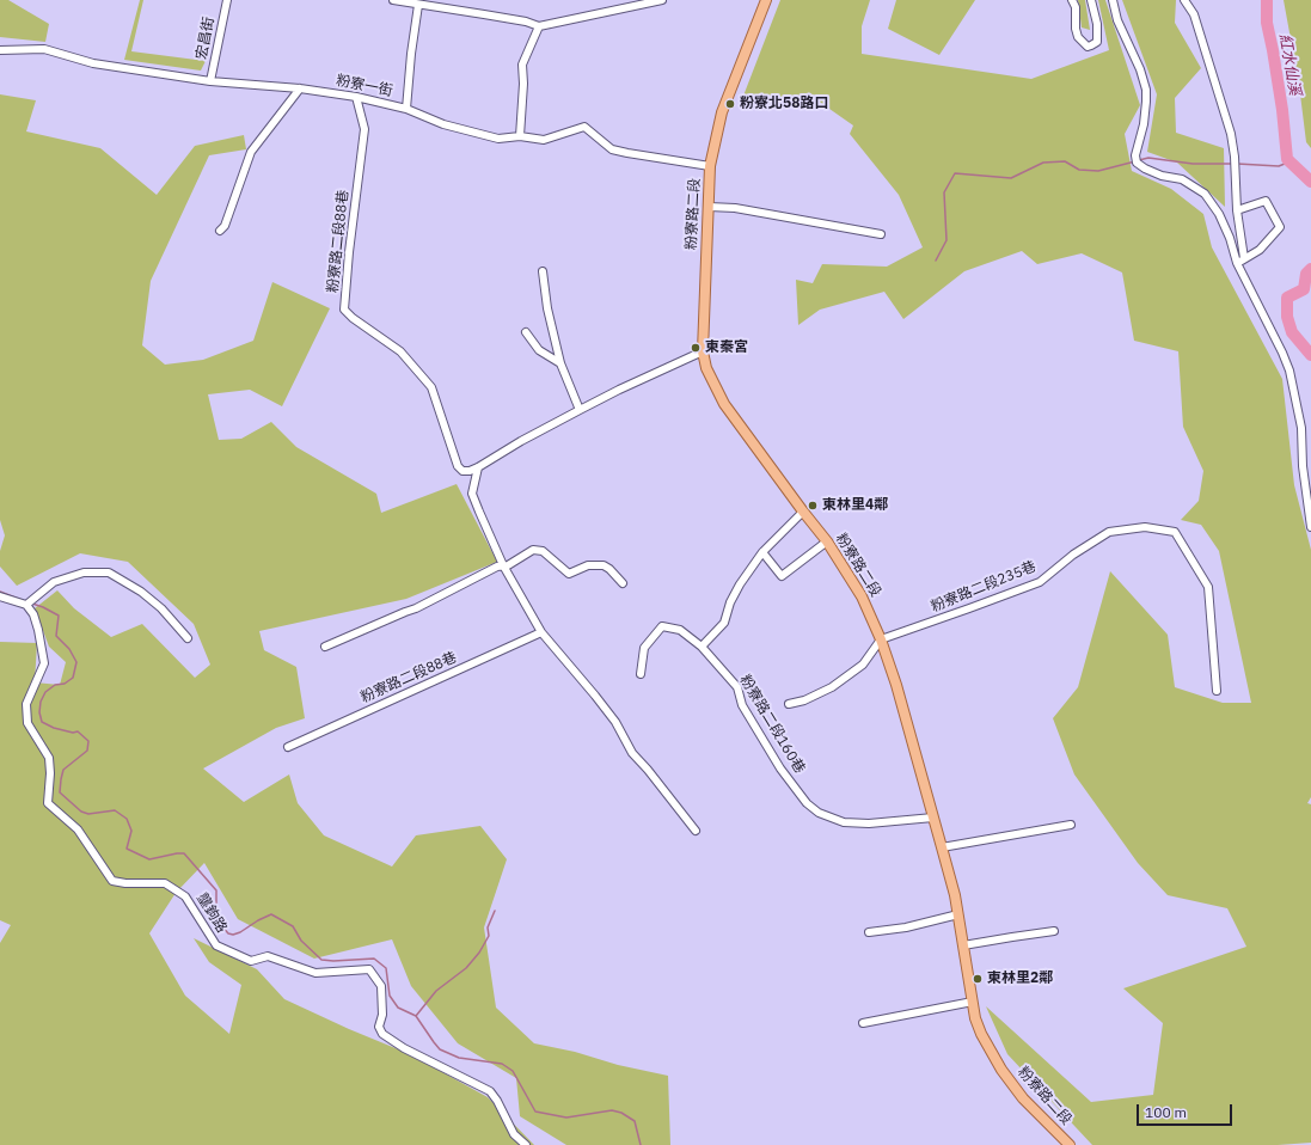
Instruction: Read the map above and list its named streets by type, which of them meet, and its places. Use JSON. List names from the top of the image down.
{
  "streets": {
    "main road": ["粉寮路二段"],
    "street": [
      "宏昌街",
      "粉寮一街",
      "粉寮路二段88巷",
      "粉寮路二段235巷",
      "粉寮路二段160巷",
      "壟鉤路"
    ]
  },
  "crossings": [
    ["宏昌街", "粉寮一街"],
    ["粉寮一街", "粉寮路二段"],
    ["粉寮一街", "粉寮路二段88巷"],
    ["粉寮路二段", "粉寮路二段235巷"],
    ["粉寮路二段", "粉寮路二段160巷"]
  ],
  "water": ["紅水仙溪"],
  "places": [
    "粉寮北58路口",
    "東秦宮",
    "東林里4鄰",
    "東林里2鄰"
  ],
  "scale_bar": "100 m"
}
